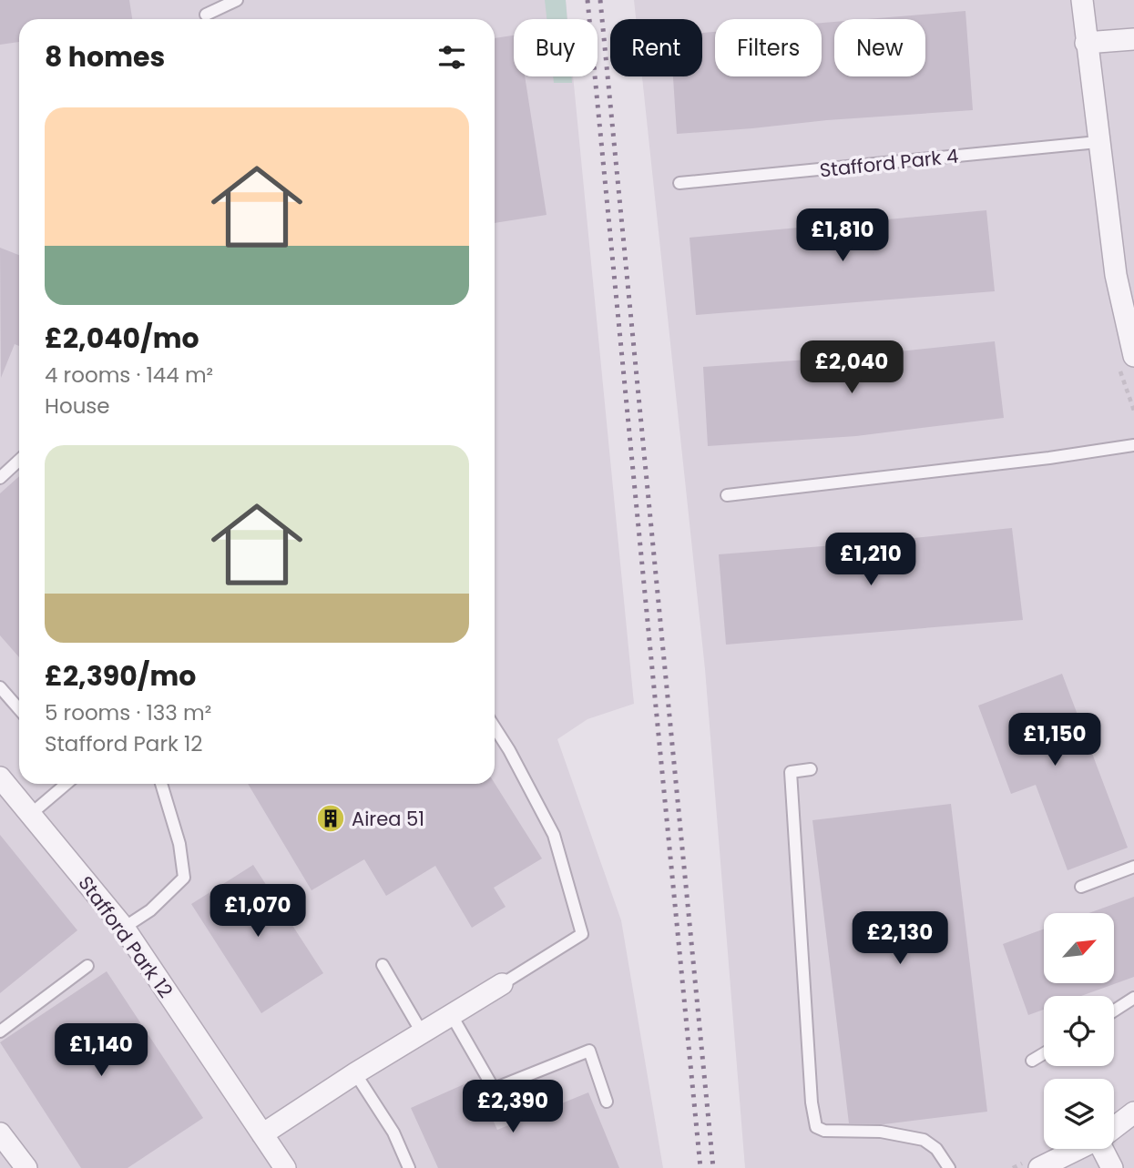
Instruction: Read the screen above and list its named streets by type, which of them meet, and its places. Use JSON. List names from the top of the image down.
{
  "streets": {
    "street": ["Stafford Park 12"],
    "lane": ["Stafford Park 4"]
  },
  "places": {
    "building": ["Airea 51"]
  },
  "north": "top right",
  "page": {
    "chip": [
      "Buy",
      "Rent",
      "Filters",
      "New"
    ],
    "heading": "8 homes",
    "list": [
      {
        "name": "£2,040/mo",
        "note": "4 rooms · 144 m² · House"
      },
      {
        "name": "£2,390/mo",
        "note": "5 rooms · 133 m² · Stafford Park 12"
      }
    ],
    "price": [
      "£1,810",
      "£2,040",
      "£1,210",
      "£1,150",
      "£1,070",
      "£2,130",
      "£1,140",
      "£2,390"
    ]
  }
}
